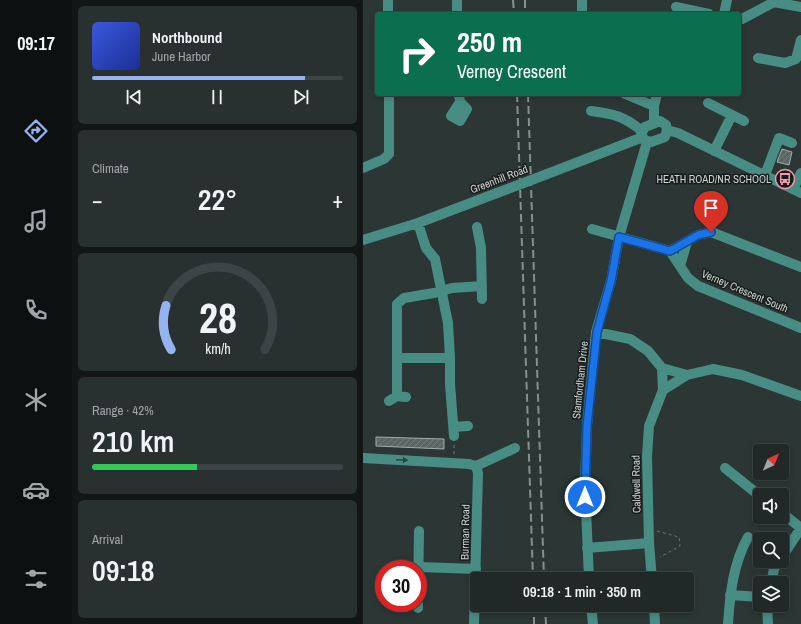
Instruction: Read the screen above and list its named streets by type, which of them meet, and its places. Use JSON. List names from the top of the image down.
{
  "streets": {
    "street": [
      "Greenhill Road",
      "Verney Crescent South",
      "Stamfordham Drive",
      "Caldwell Road",
      "Burman Road"
    ]
  },
  "crossings": [
    ["Greenhill Road", "Stamfordham Drive"]
  ],
  "places": {
    "bus stop": ["HEATH ROAD/NR SCHOOL"]
  },
  "north": "top right",
  "page": {
    "tabs": "09:17",
    "turn": ["250 m", "Verney Crescent"],
    "song": ["Northbound", "June Harbor"],
    "tile": [
      "Climate",
      ["Range · 42%", "210 km"],
      ["Arrival", "09:18"]
    ],
    "heat": ["−", "22°", "+"],
    "limit": "30",
    "trip": "09:18 · 1 min · 350 m",
    "gauge": ["28", "km/h"]
  }
}
